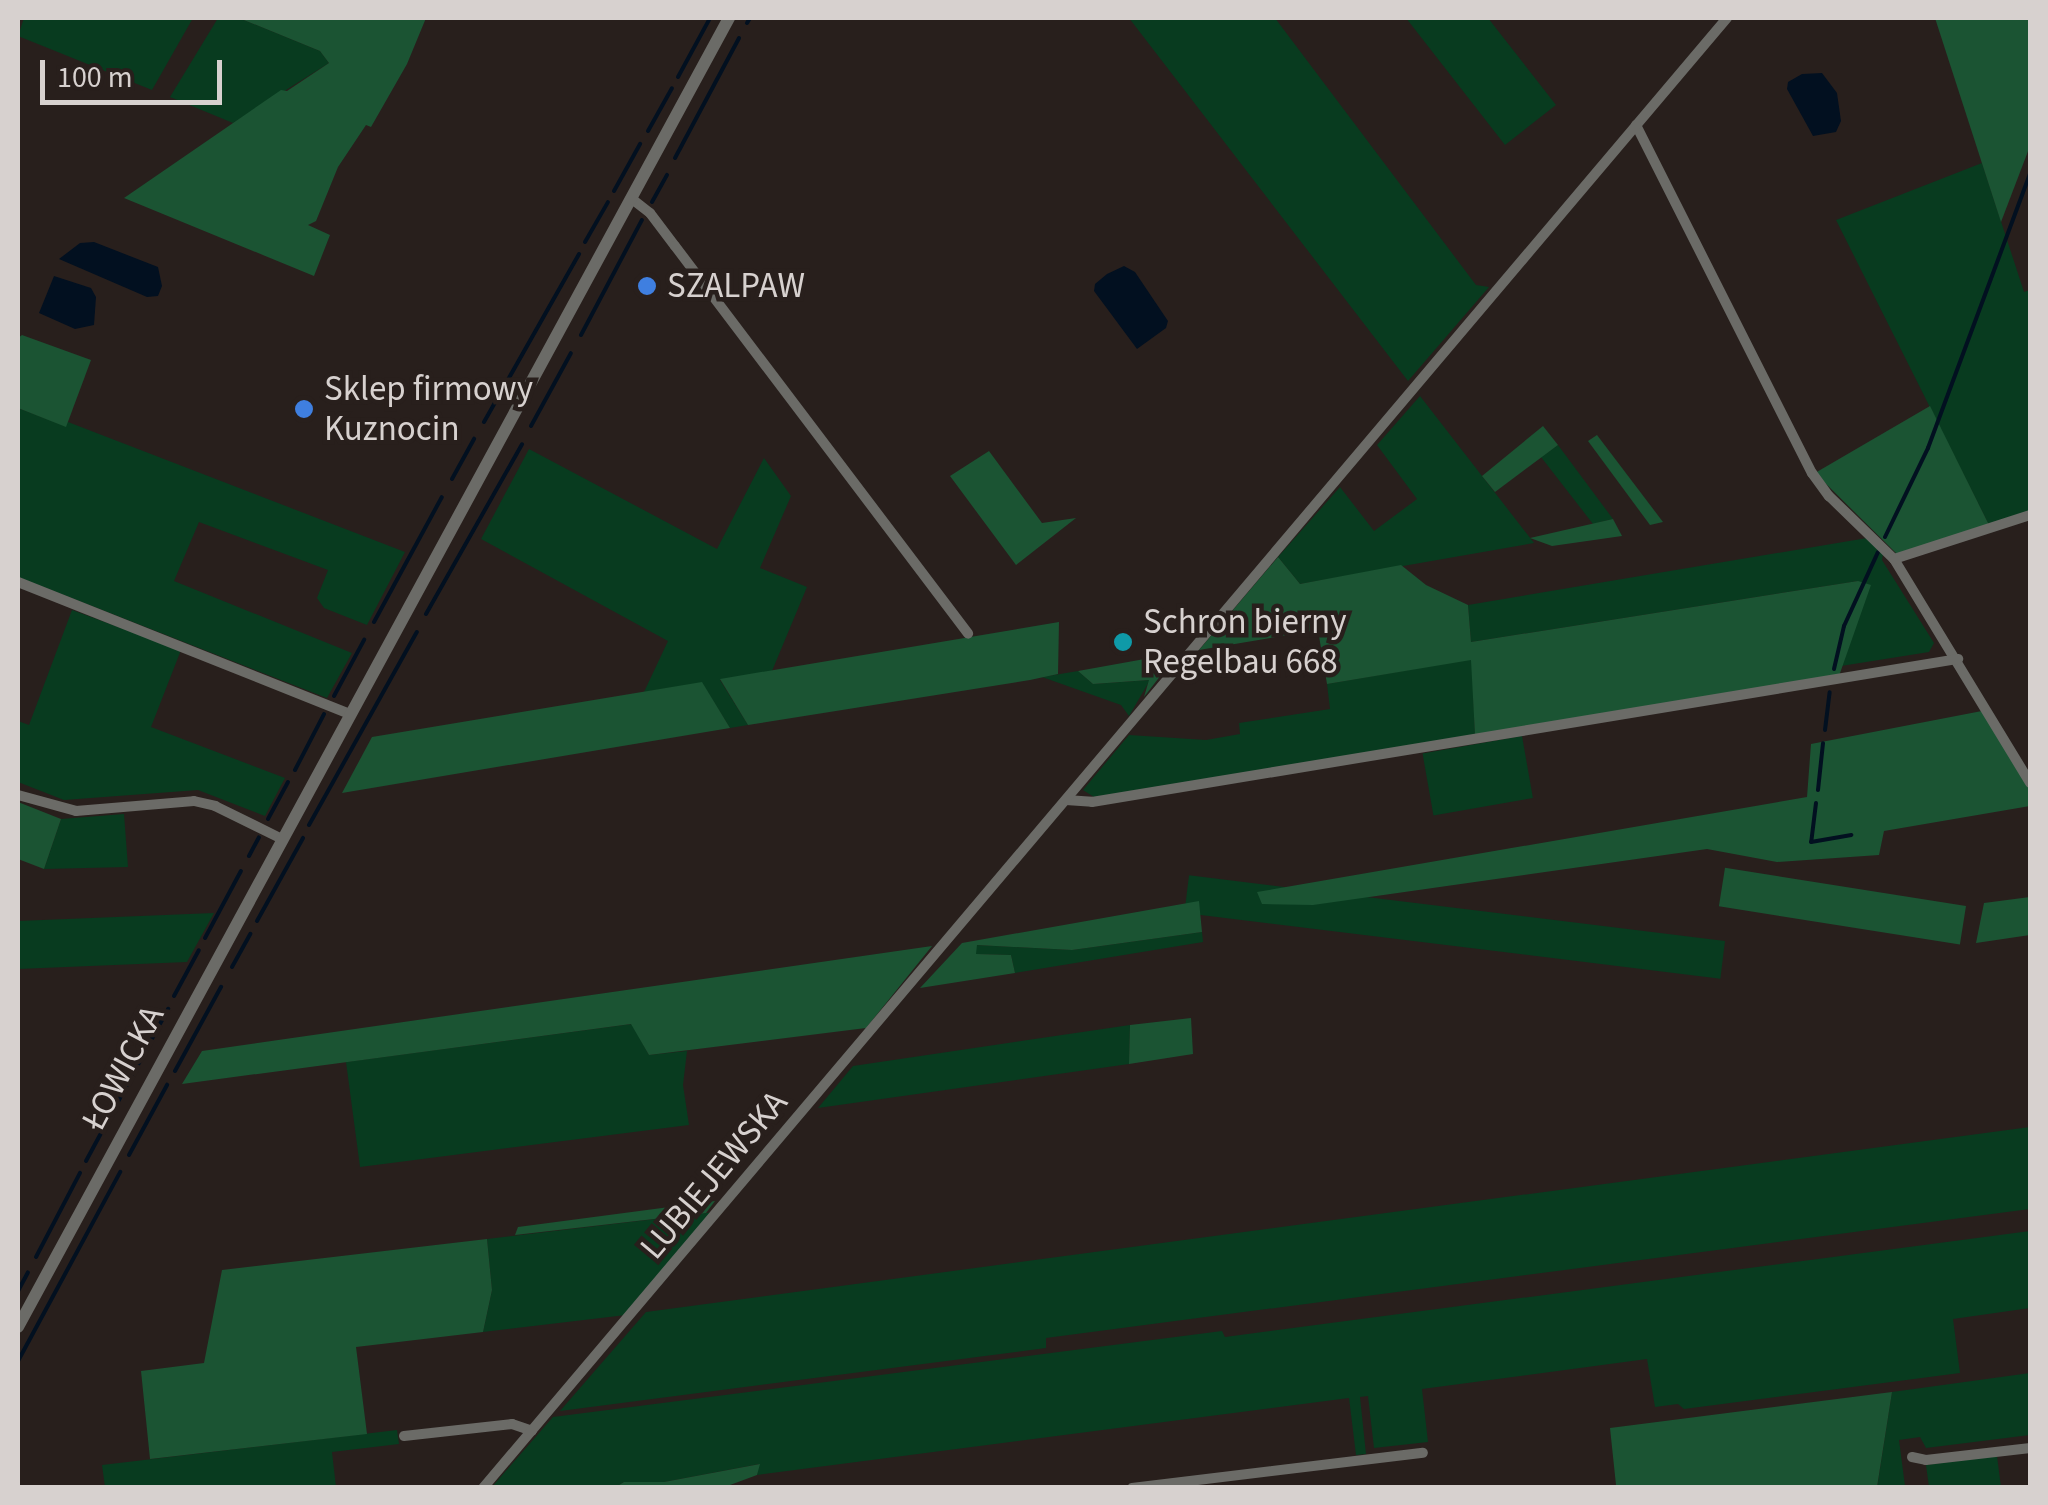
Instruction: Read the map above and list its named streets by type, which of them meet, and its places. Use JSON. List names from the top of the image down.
{
  "streets": {
    "street": ["ŁOWICKA", "LUBIEJEWSKA"]
  },
  "places": ["SZALPAW", "Sklep firmowy Kuznocin", "Schron bierny Regelbau 668"],
  "scale_bar": "100 m"
}
